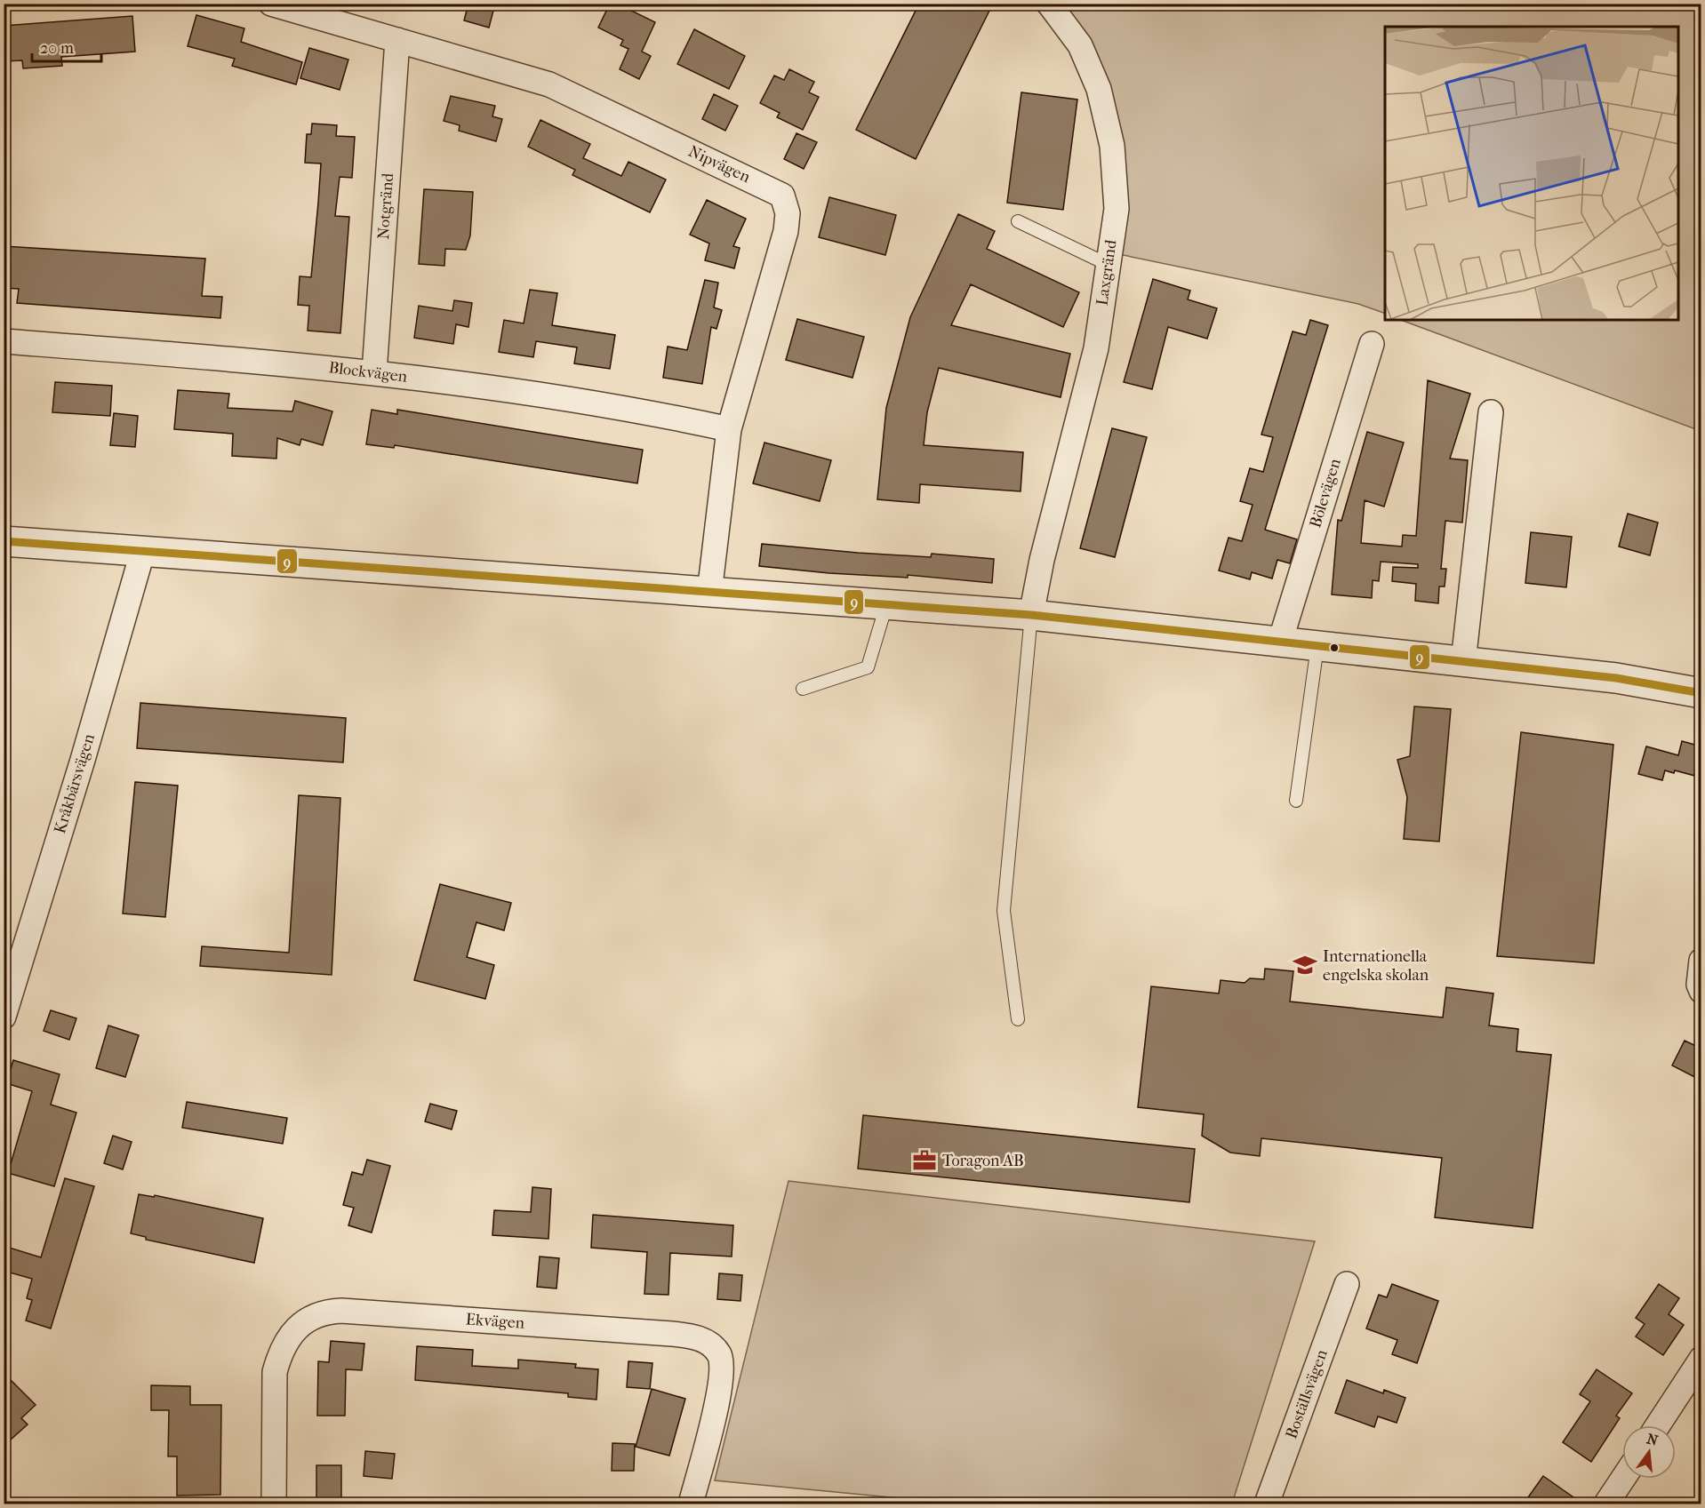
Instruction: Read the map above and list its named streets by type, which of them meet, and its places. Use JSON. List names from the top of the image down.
{
  "streets": {
    "street": [
      "Nipvägen",
      "Notgränd",
      "Laxgränd",
      "Blockvägen",
      "Bölevägen",
      "Kråkbärsvägen",
      "Ekvägen",
      "Boställsvägen"
    ]
  },
  "crossings": [
    ["Nipvägen", "Notgränd"],
    ["Nipvägen", "Blockvägen"],
    ["Notgränd", "Blockvägen"]
  ],
  "places": {
    "school or university": ["Internationella engelska skolan"],
    "office": ["Toragon AB"]
  },
  "lines": ["transit line 9"],
  "scale_bar": "20 m",
  "north": "top"
}
